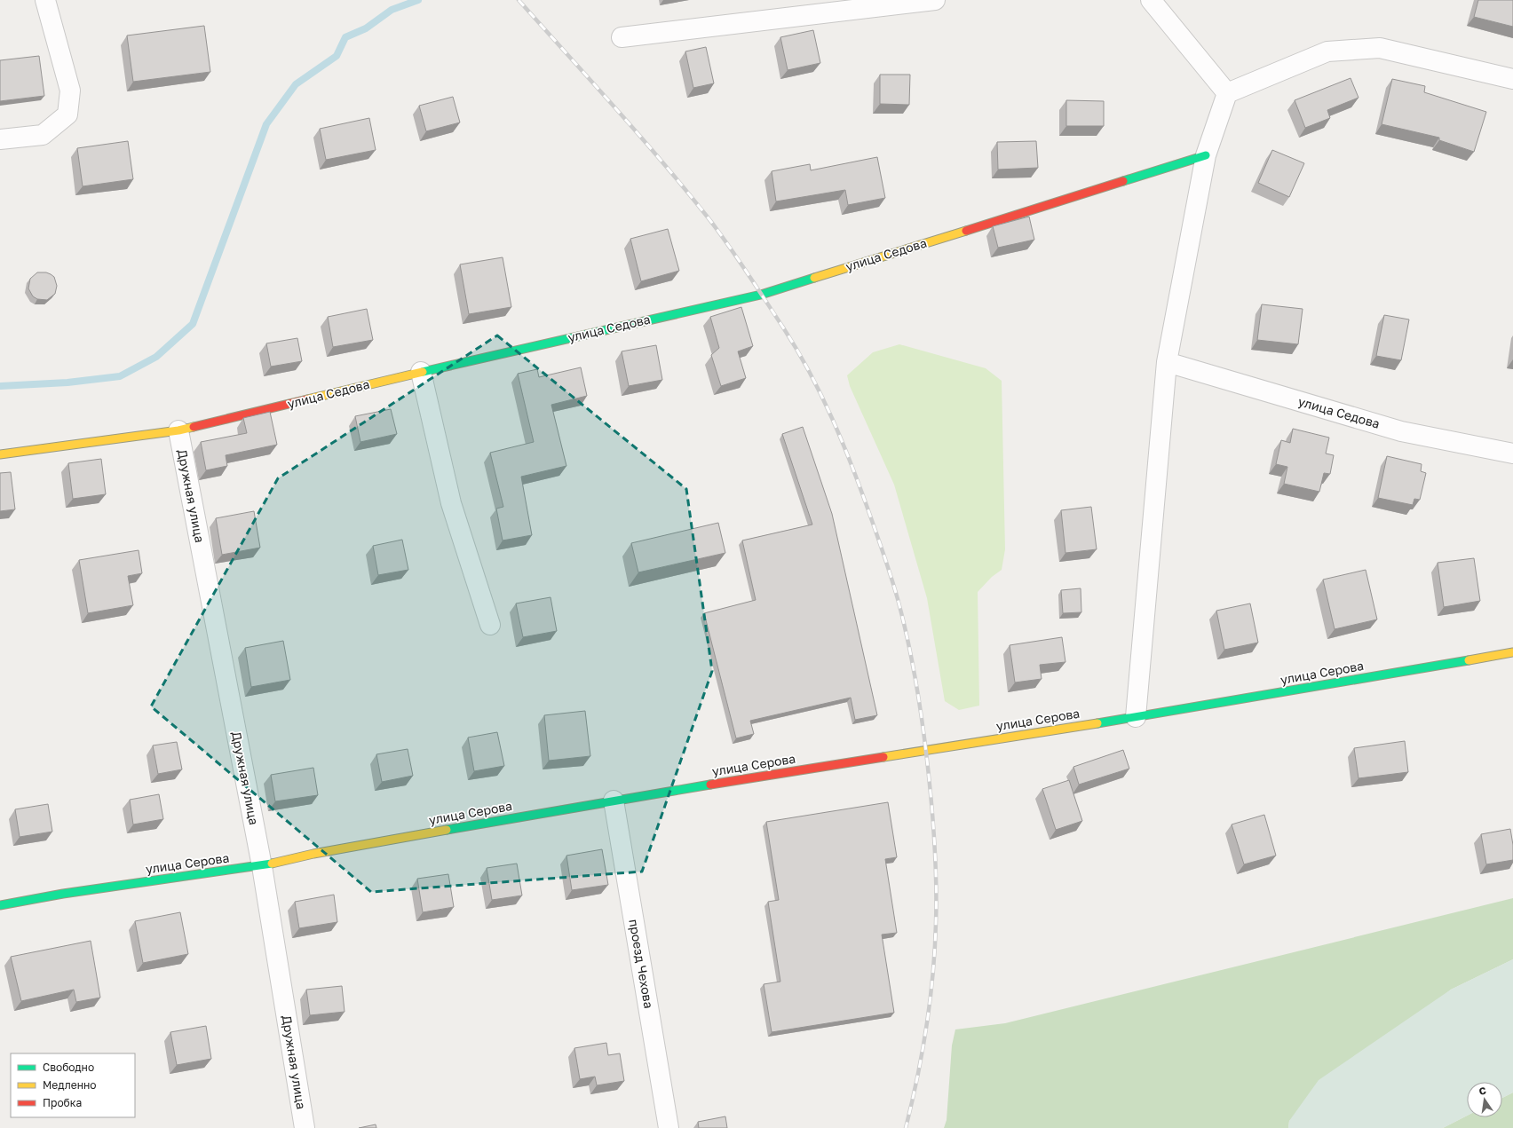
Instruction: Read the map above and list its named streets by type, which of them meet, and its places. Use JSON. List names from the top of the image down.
{
  "streets": {
    "street": [
      "улица Седова",
      "Дружная улица",
      "улица Серова",
      "проезд Чехова"
    ]
  },
  "crossings": [
    ["улица Седова", "Дружная улица"],
    ["Дружная улица", "улица Серова"],
    ["улица Серова", "проезд Чехова"]
  ],
  "legend": ["Свободно", "Медленно", "Пробка"],
  "north": "top"
}
